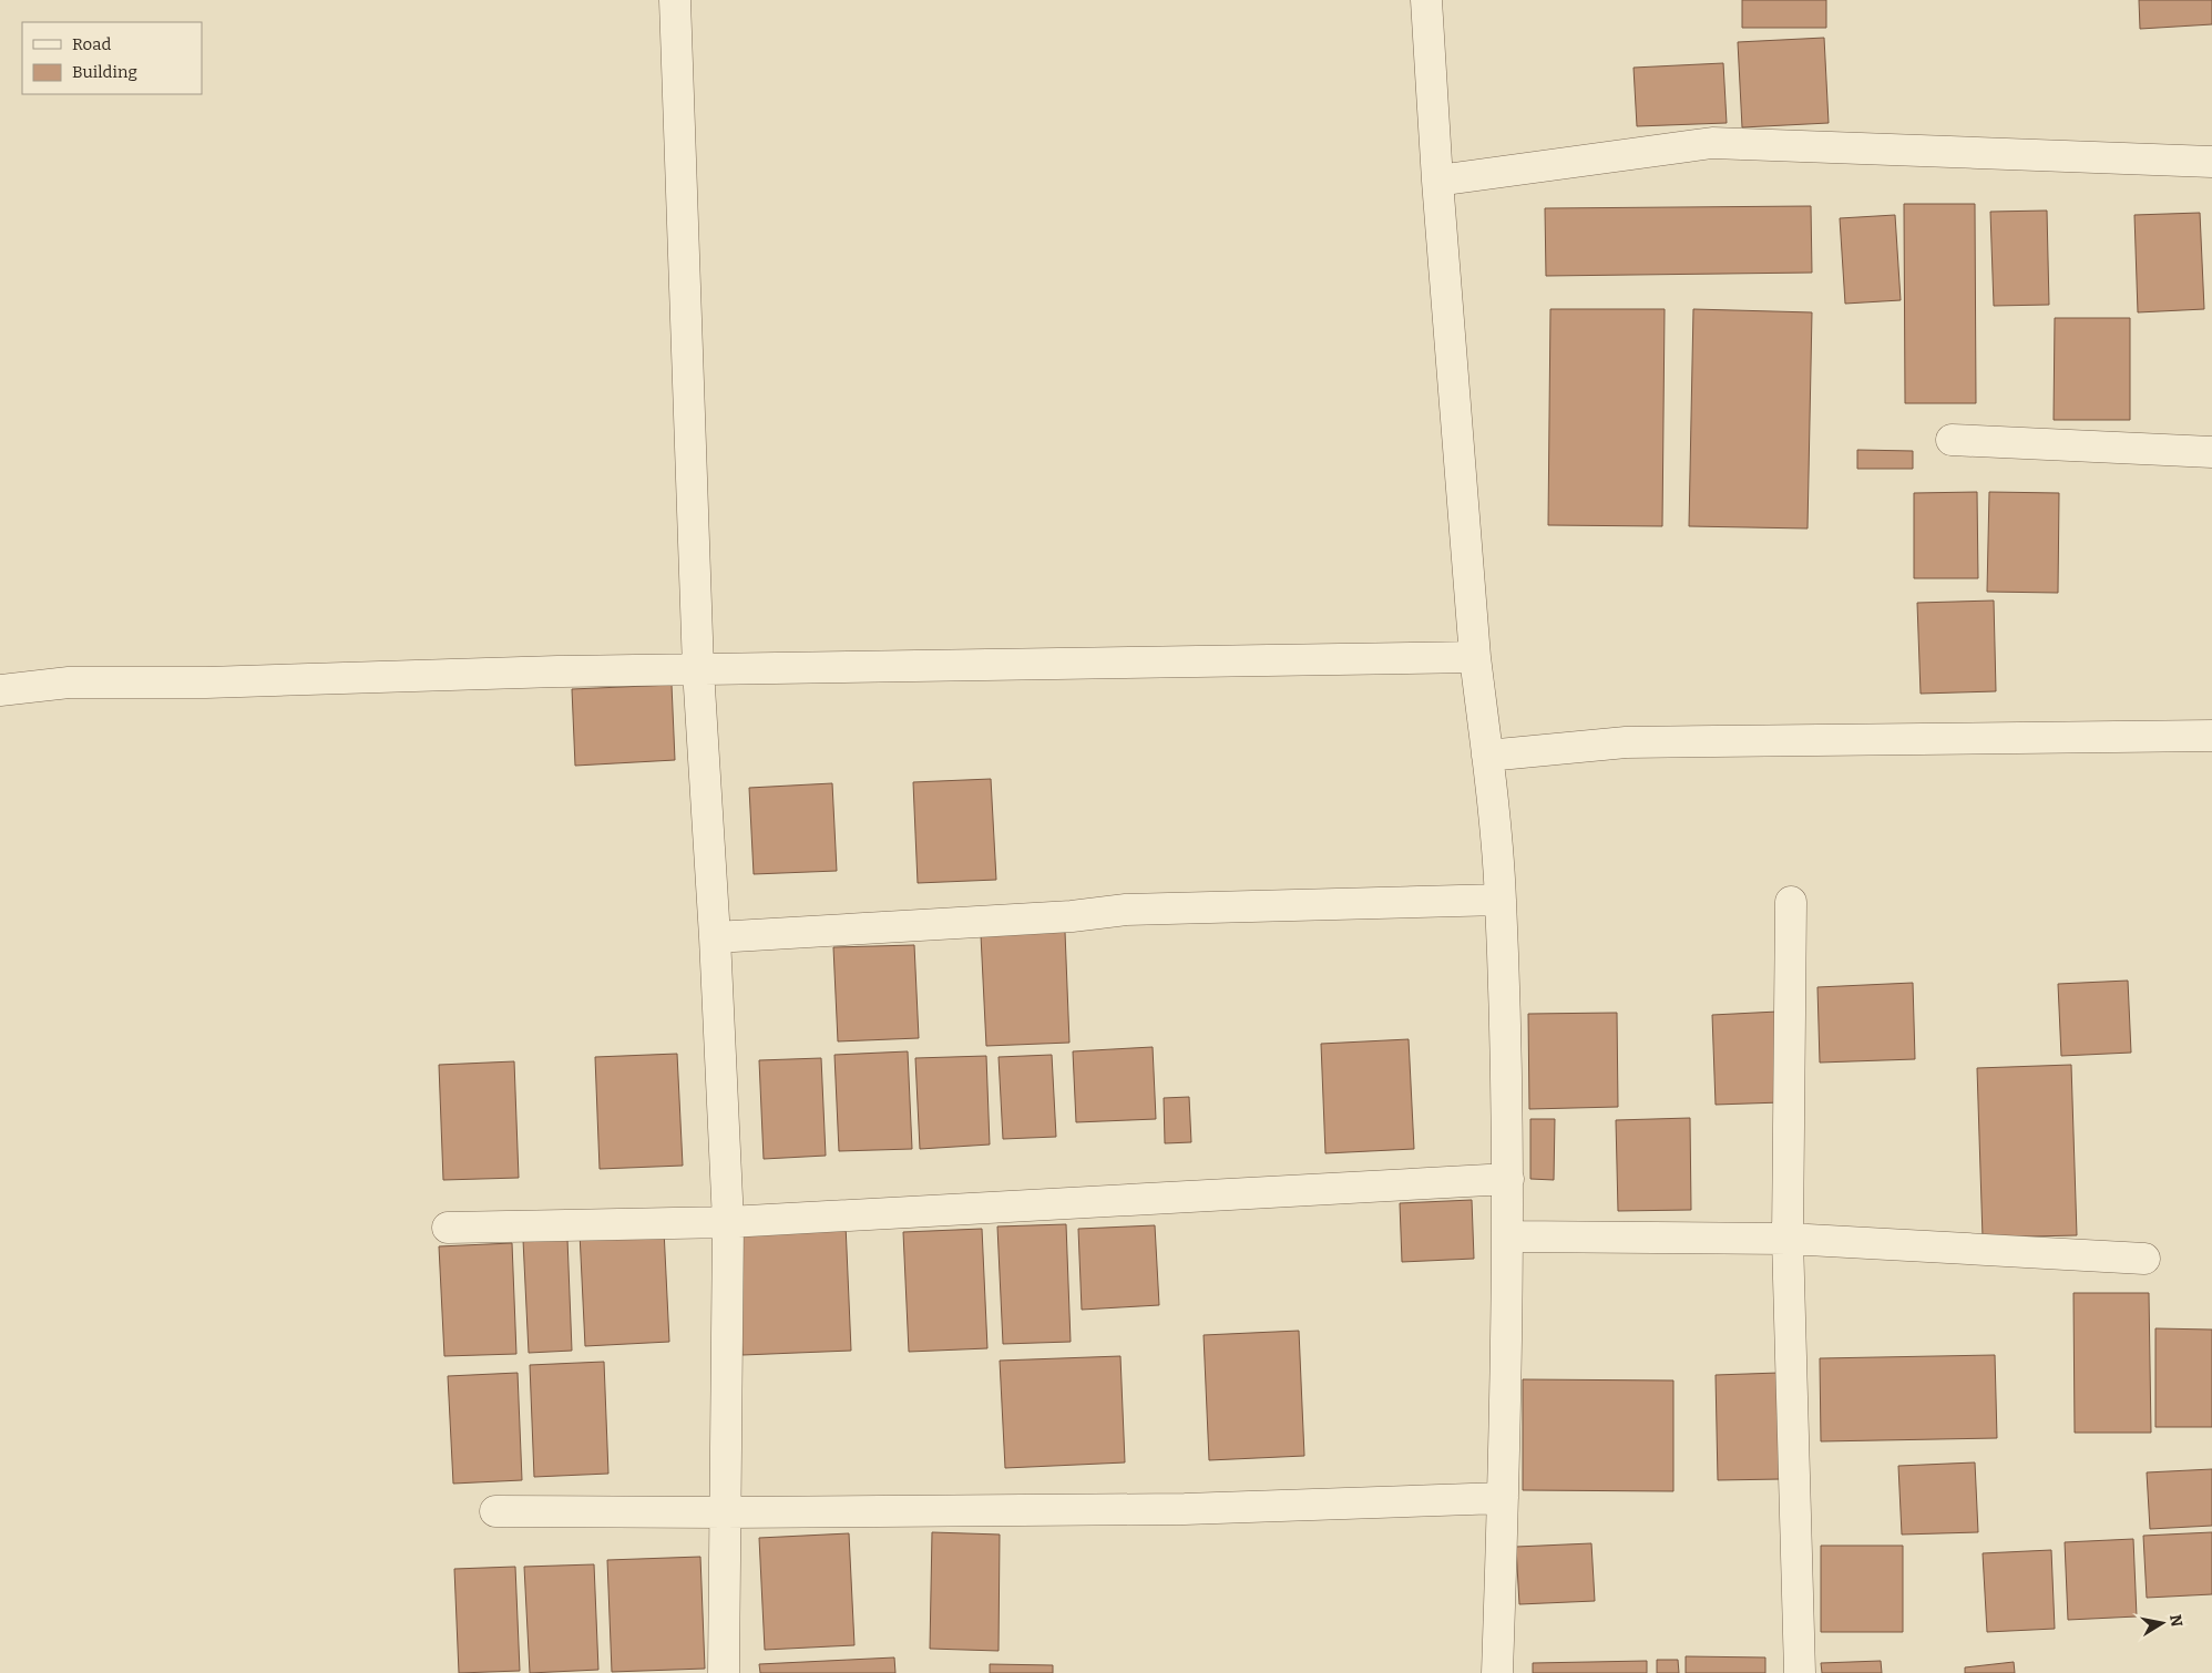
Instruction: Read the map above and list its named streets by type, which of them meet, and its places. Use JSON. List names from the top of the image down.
{
  "legend": ["Road", "Building"],
  "north": "right"
}
